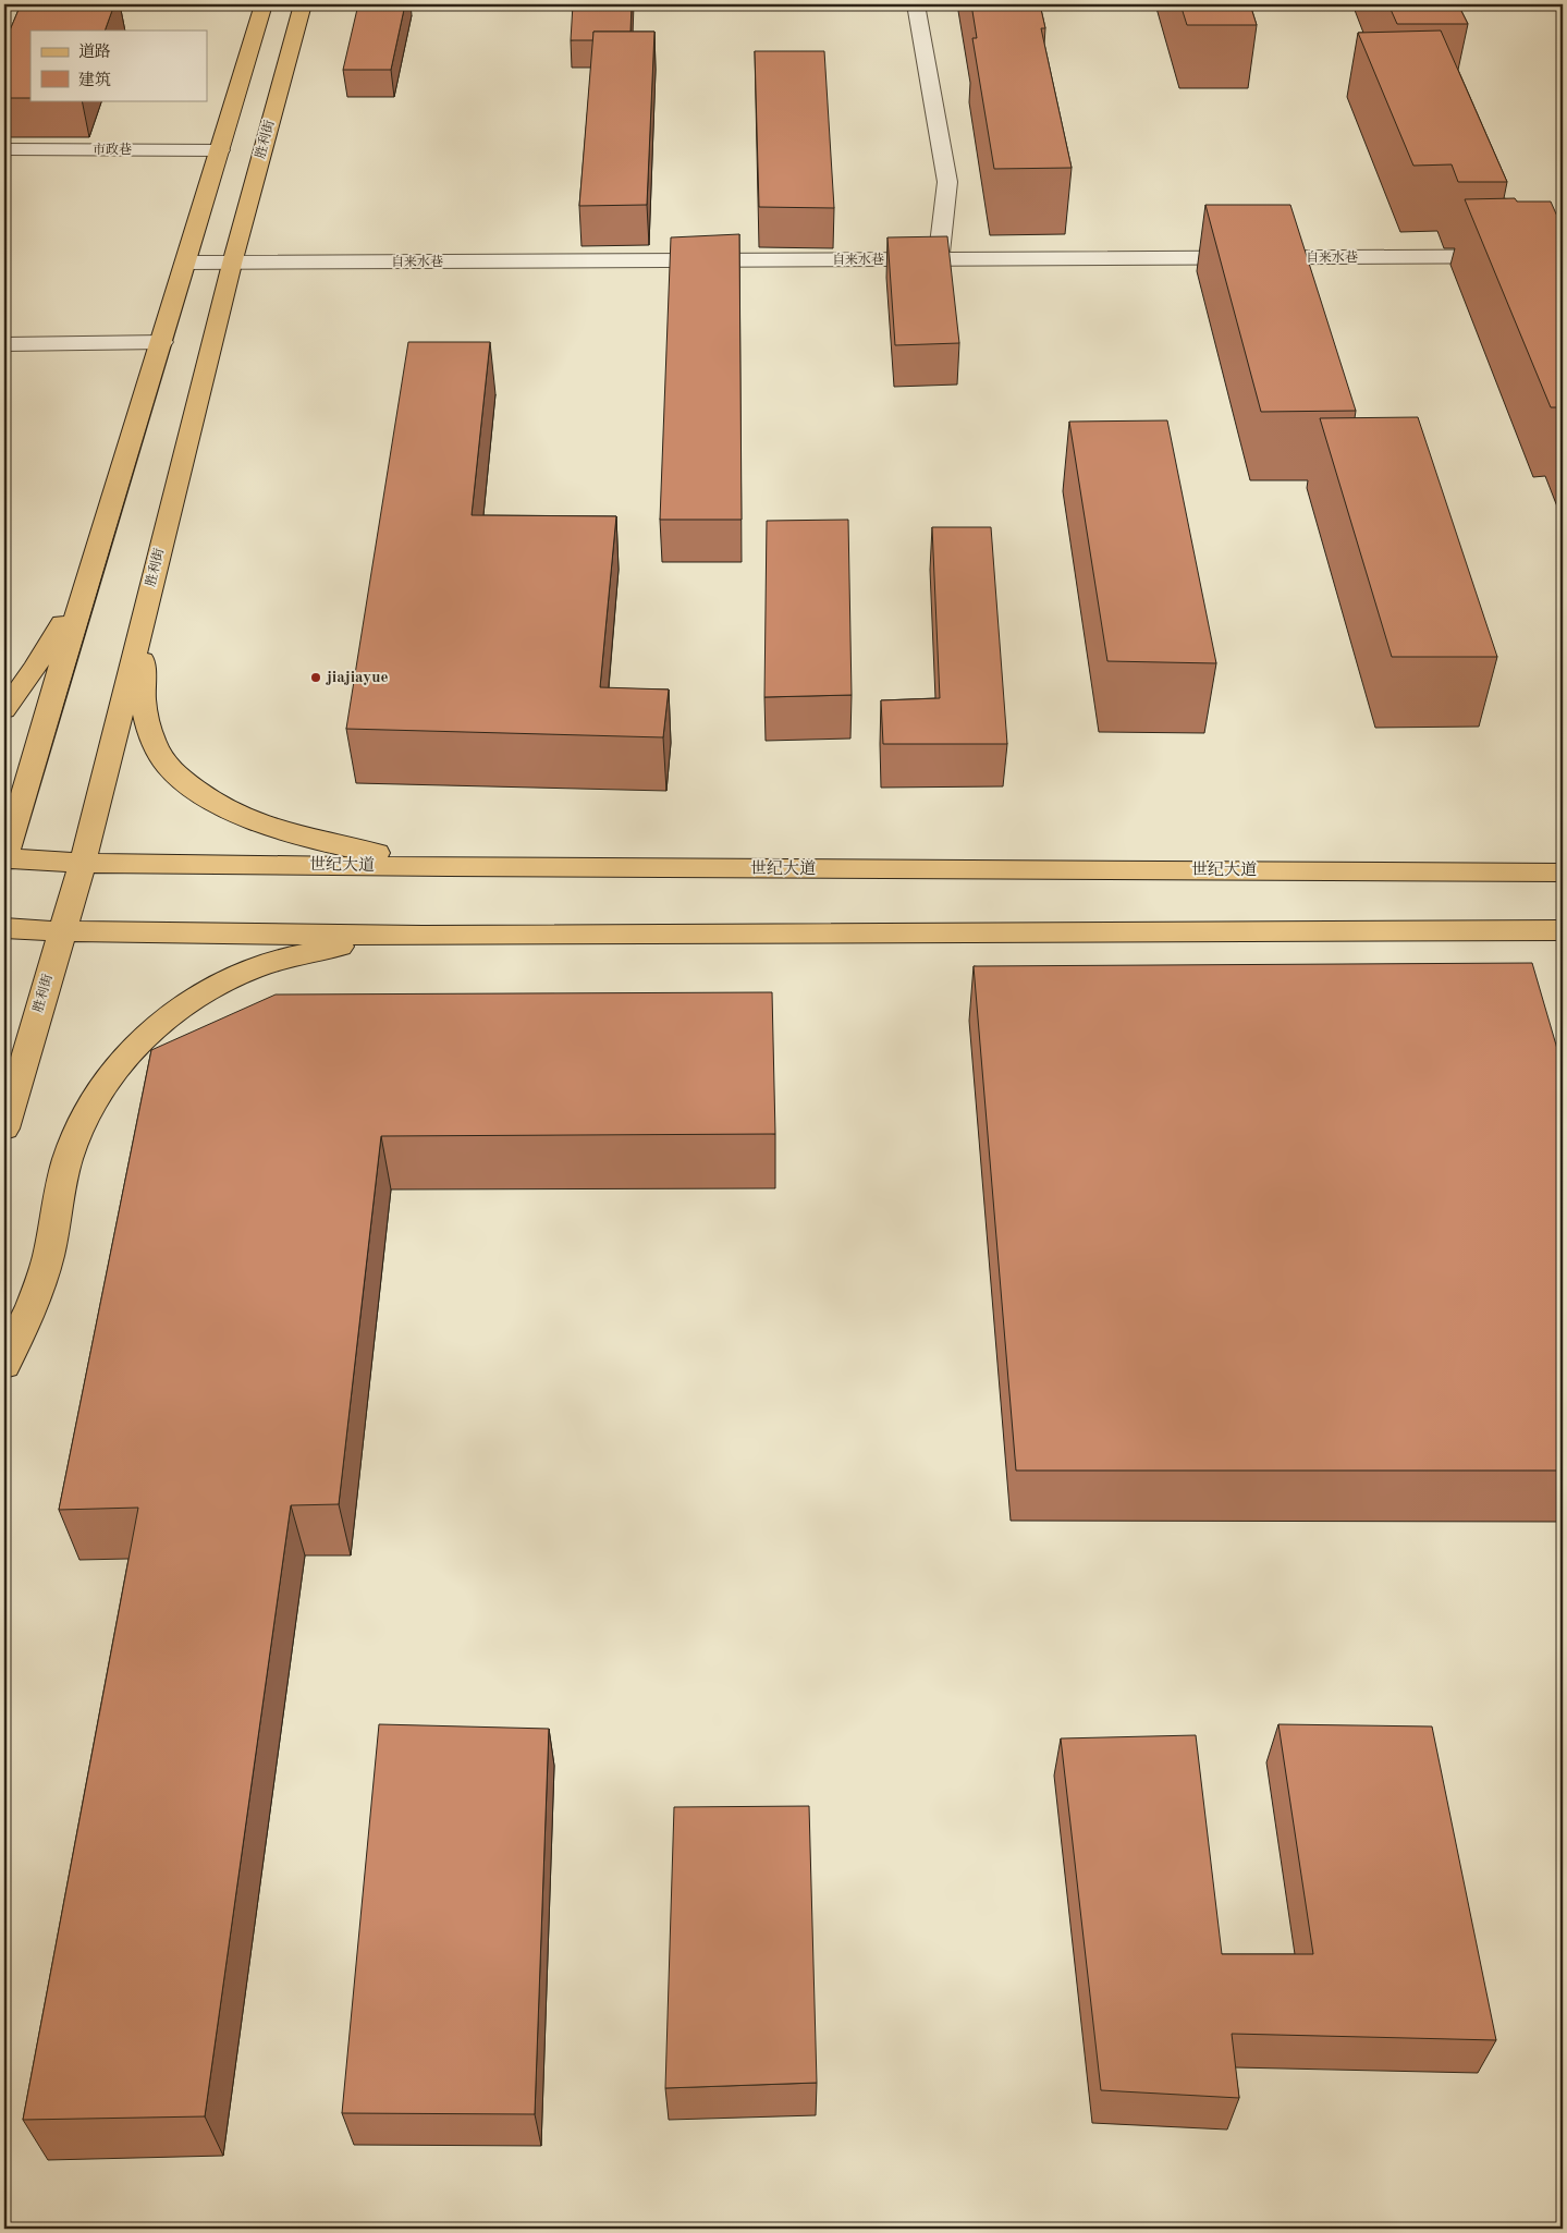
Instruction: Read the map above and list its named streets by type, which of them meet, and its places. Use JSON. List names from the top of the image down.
{
  "streets": {
    "main road": ["胜利街", "世纪大道"],
    "street": ["市政巷", "自来水巷"]
  },
  "crossings": [
    ["胜利街", "自来水巷"],
    ["胜利街", "世纪大道"]
  ],
  "places": ["jiajiayue"],
  "legend": ["道路", "建筑"]
}
